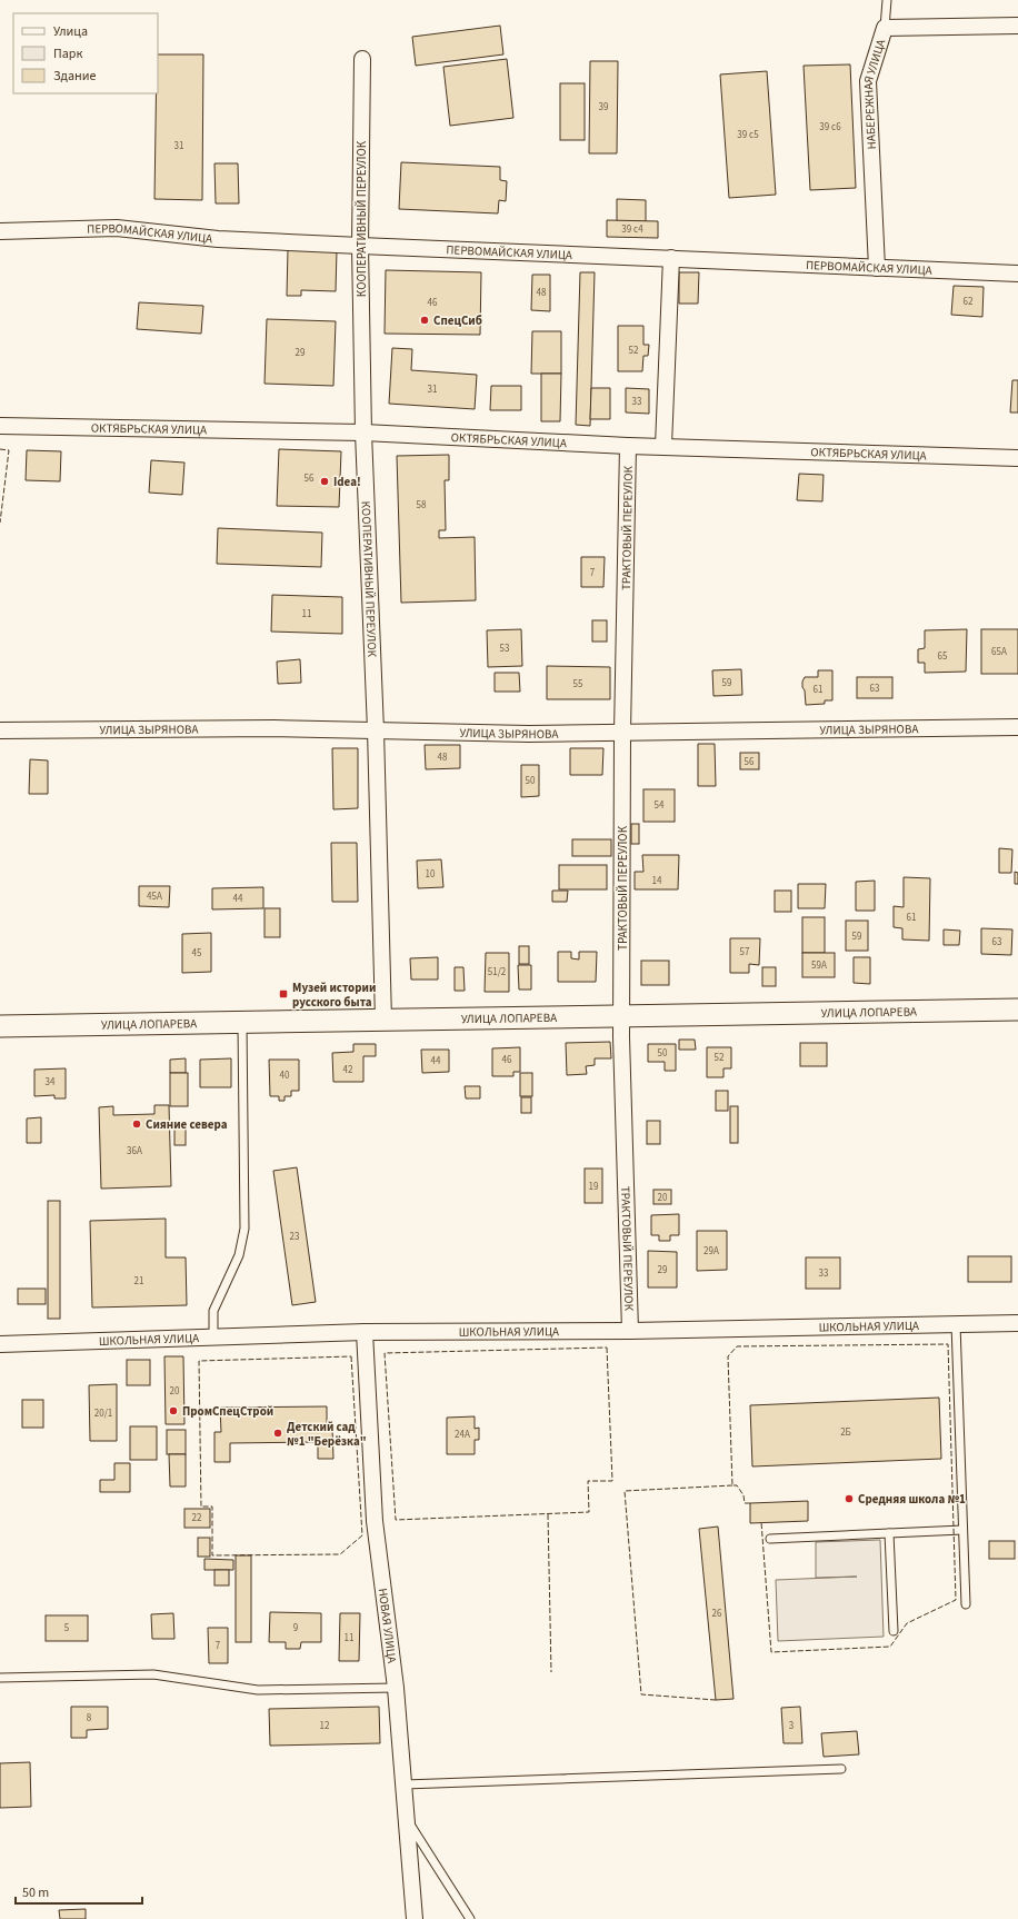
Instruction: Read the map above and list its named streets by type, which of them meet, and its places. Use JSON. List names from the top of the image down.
{
  "streets": {
    "main road": ["УЛИЦА ЛОПАРЕВА"],
    "street": [
      "НАБЕРЕЖНАЯ УЛИЦА",
      "КООПЕРАТИВНЫЙ ПЕРЕУЛОК",
      "ПЕРВОМАЙСКАЯ УЛИЦА",
      "ОКТЯБРЬСКАЯ УЛИЦА",
      "ТРАКТОВЫЙ ПЕРЕУЛОК",
      "УЛИЦА ЗЫРЯНОВА",
      "ШКОЛЬНАЯ УЛИЦА",
      "НОВАЯ УЛИЦА"
    ]
  },
  "crossings": [
    ["НАБЕРЕЖНАЯ УЛИЦА", "ПЕРВОМАЙСКАЯ УЛИЦА"],
    ["КООПЕРАТИВНЫЙ ПЕРЕУЛОК", "ПЕРВОМАЙСКАЯ УЛИЦА"],
    ["КООПЕРАТИВНЫЙ ПЕРЕУЛОК", "ОКТЯБРЬСКАЯ УЛИЦА"],
    ["КООПЕРАТИВНЫЙ ПЕРЕУЛОК", "УЛИЦА ЗЫРЯНОВА"],
    ["КООПЕРАТИВНЫЙ ПЕРЕУЛОК", "УЛИЦА ЛОПАРЕВА"],
    ["ОКТЯБРЬСКАЯ УЛИЦА", "ТРАКТОВЫЙ ПЕРЕУЛОК"],
    ["ТРАКТОВЫЙ ПЕРЕУЛОК", "УЛИЦА ЗЫРЯНОВА"],
    ["ТРАКТОВЫЙ ПЕРЕУЛОК", "УЛИЦА ЛОПАРЕВА"],
    ["ТРАКТОВЫЙ ПЕРЕУЛОК", "ШКОЛЬНАЯ УЛИЦА"],
    ["ШКОЛЬНАЯ УЛИЦА", "НОВАЯ УЛИЦА"]
  ],
  "places": {
    "other": [
      "СпецСиб",
      "Idea!",
      "Сияние севера",
      "ПромСпецСтрой",
      "Детский сад №1 \"Берёзка\"",
      "Средняя школа №1"
    ],
    "transit": ["Музей истории русского быта"]
  },
  "house_numbers": [
    "39",
    "39 с6",
    "39 с5",
    "31",
    "39 с4",
    "48",
    "62",
    "46",
    "52",
    "29",
    "31",
    "33",
    "56",
    "58",
    "7",
    "11",
    "53",
    "65А",
    "65",
    "59",
    "55",
    "63",
    "61",
    "48",
    "56",
    "50",
    "54",
    "10",
    "14",
    "45А",
    "44",
    "61",
    "59",
    "63",
    "57",
    "45",
    "59А",
    "51/2",
    "50",
    "52",
    "46",
    "44",
    "42",
    "40",
    "34",
    "36А",
    "19",
    "20",
    "23",
    "29А",
    "29",
    "33",
    "21",
    "20",
    "20/1",
    "2Б",
    "24А",
    "22",
    "26",
    "5",
    "9",
    "11",
    "7",
    "8",
    "12",
    "3"
  ],
  "legend": ["Улица", "Парк", "Здание"],
  "scale_bar": "50 m"
}
